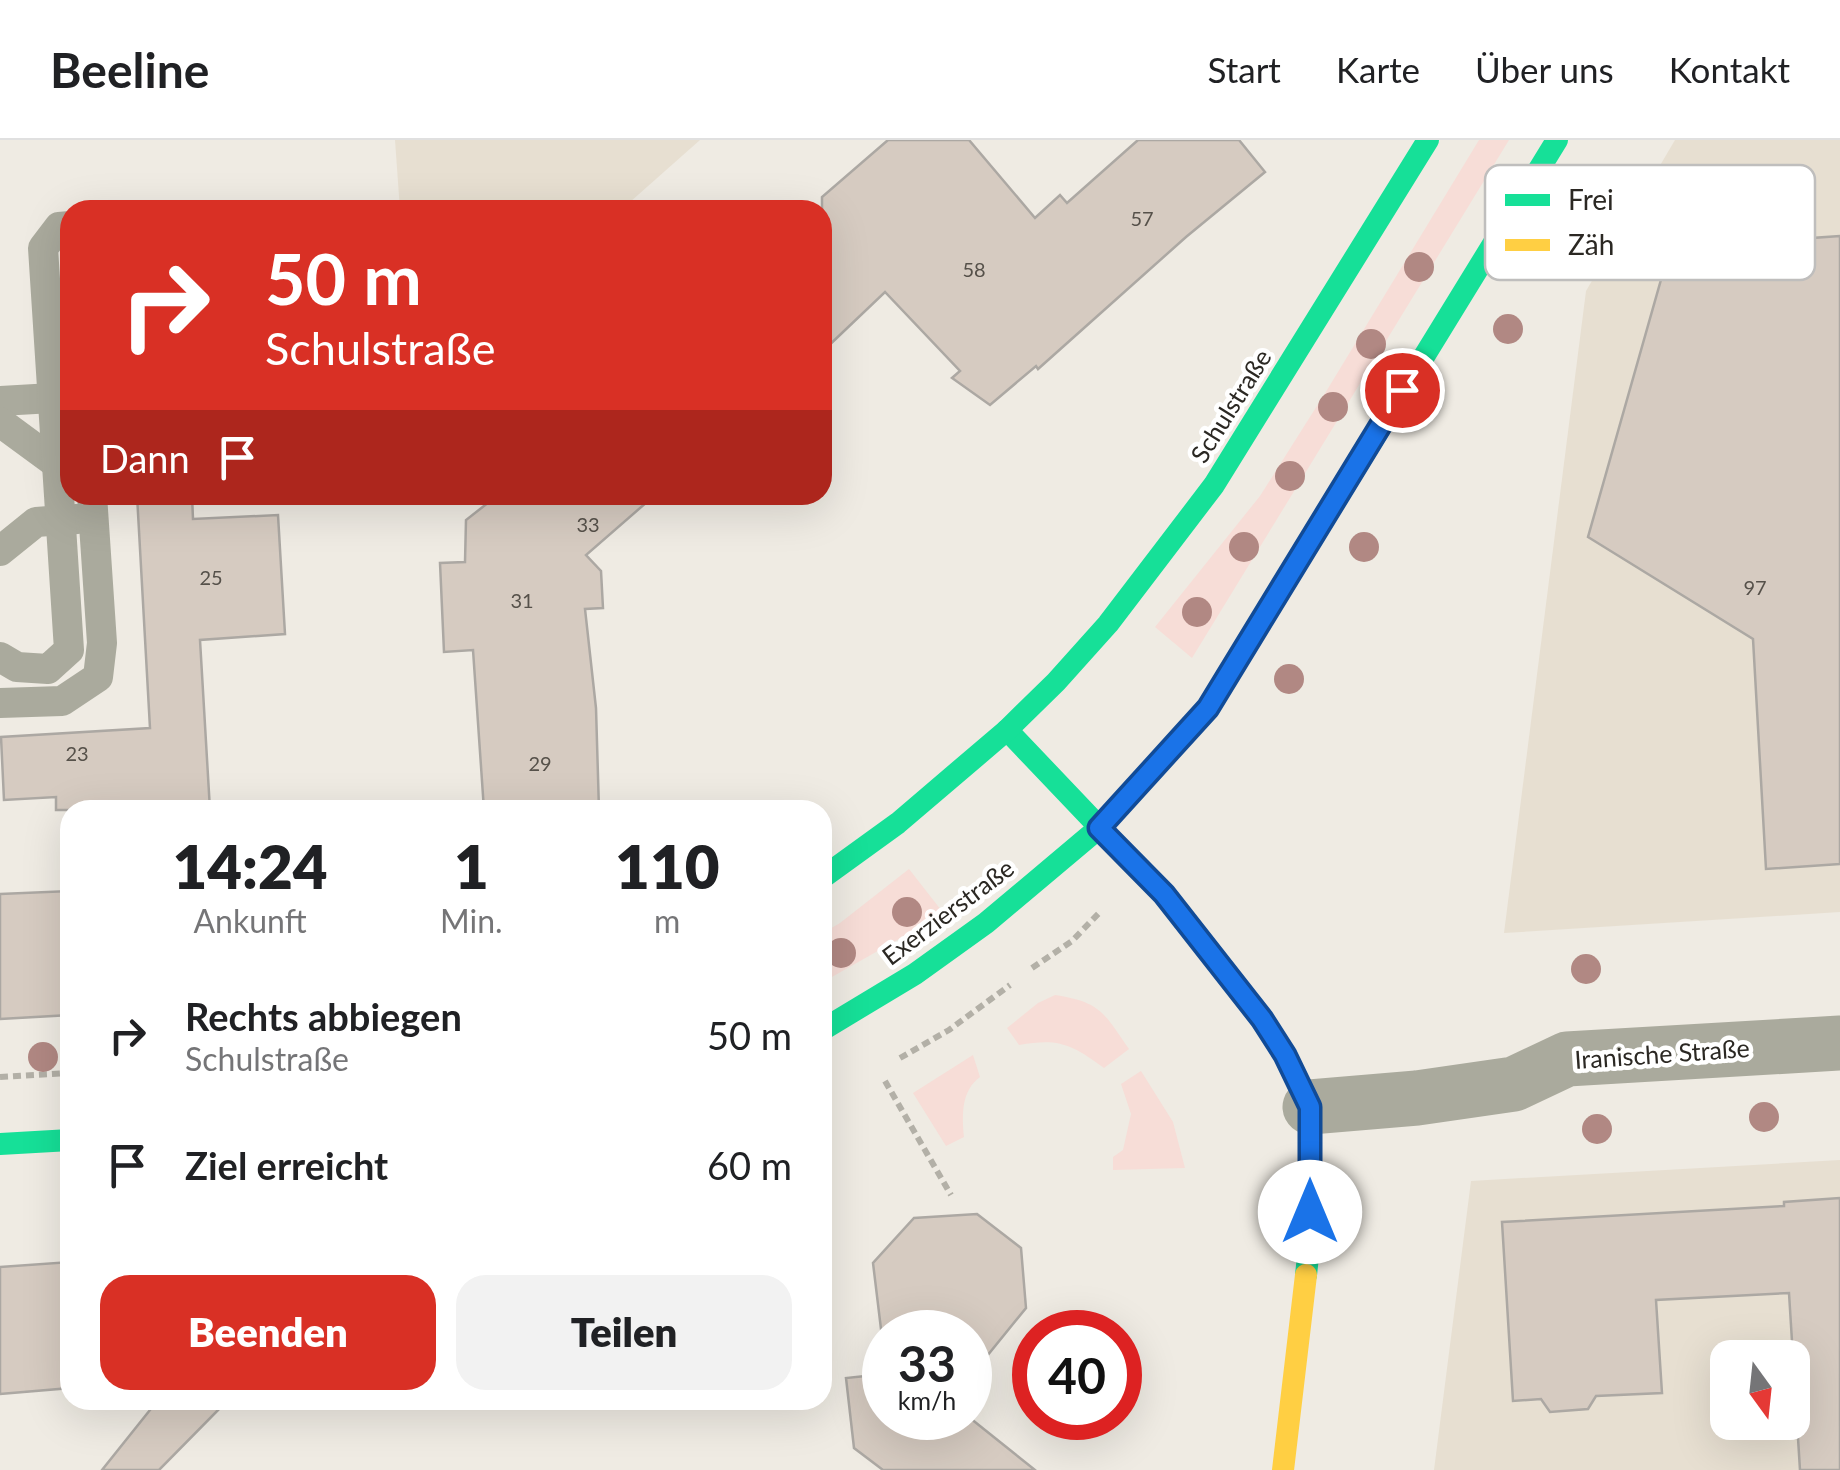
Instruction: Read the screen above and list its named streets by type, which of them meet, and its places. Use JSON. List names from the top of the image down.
{
  "streets": {
    "main road": ["Schulstraße", "Exerzierstraße"],
    "street": ["Iranische Straße"]
  },
  "house_numbers": [
    "57",
    "58",
    "33",
    "25",
    "97",
    "31",
    "23",
    "29"
  ],
  "legend": ["Frei", "Zäh"],
  "north": "bottom",
  "page": {
    "header": "Beeline",
    "nav": [
      "Start",
      "Karte",
      "Über uns",
      "Kontakt"
    ],
    "turn": ["50 m", "Schulstraße"],
    "then": "Dann",
    "eta": [
      "14:24",
      "Ankunft",
      "1",
      "Min.",
      "110",
      "m"
    ],
    "list": [
      {
        "name": "Rechts abbiegen",
        "note": "Schulstraße",
        "value": "50 m"
      },
      {
        "name": "Ziel erreicht",
        "value": "60 m"
      }
    ],
    "buttons": ["Beenden", "Teilen"],
    "speed": "33 km/h",
    "limit": "40"
  }
}
